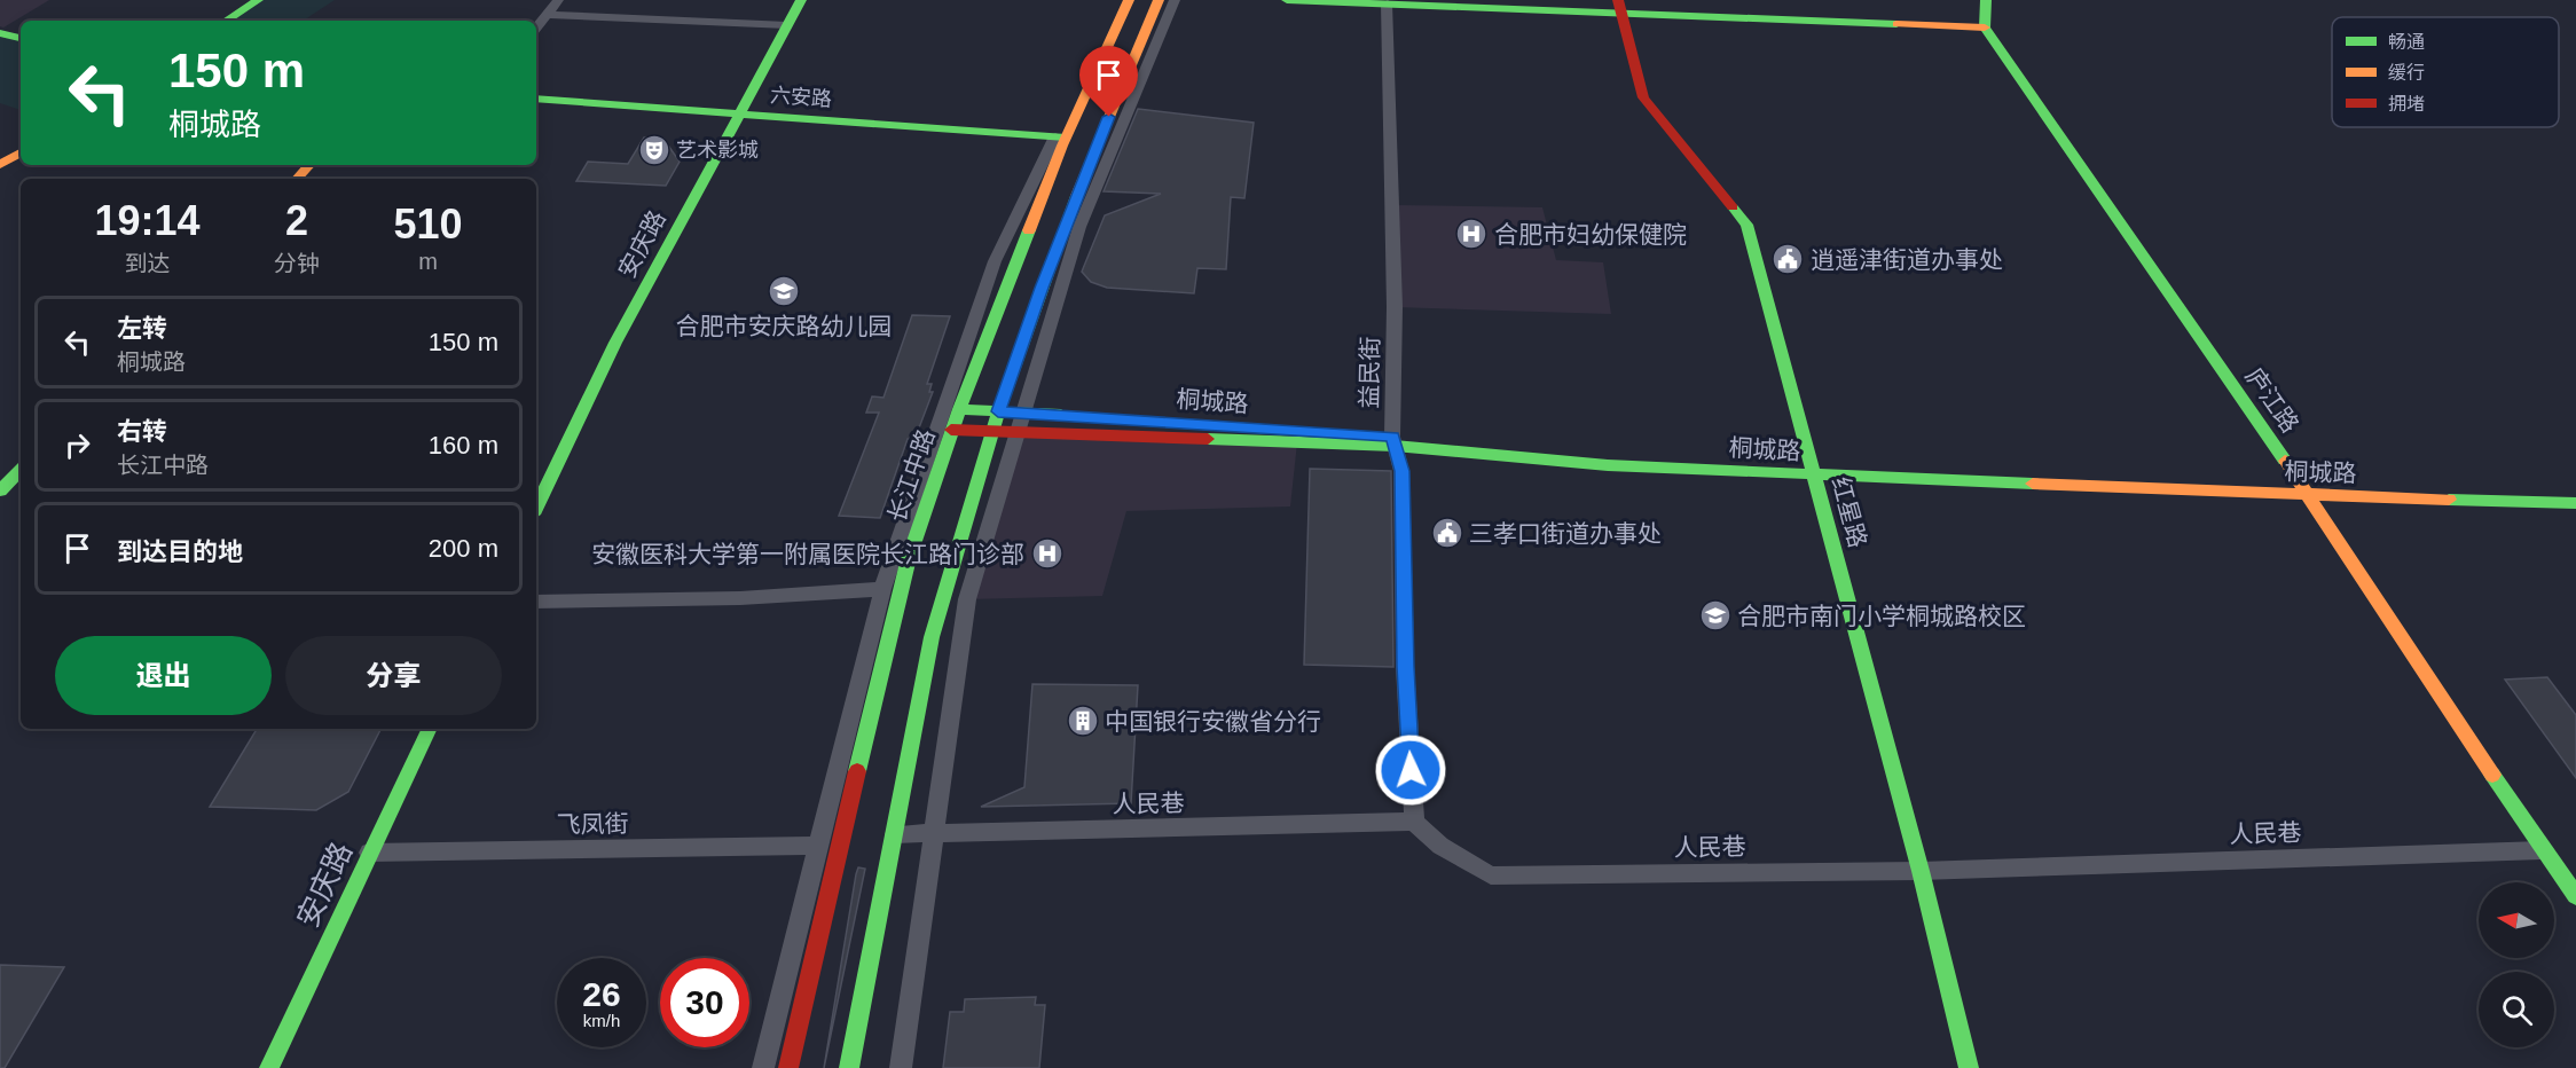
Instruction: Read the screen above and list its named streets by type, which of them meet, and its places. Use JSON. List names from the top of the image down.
{
  "streets": {
    "main road": [
      "六安路",
      "安庆路",
      "庐江路",
      "桐城路",
      "长江中路",
      "红星路"
    ],
    "street": ["益民街", "人民巷", "飞凤街"]
  },
  "crossings": [
    ["六安路", "安庆路"],
    ["六安路", "长江中路"],
    ["安庆路", "飞凤街"],
    ["益民街", "桐城路"],
    ["益民街", "人民巷"],
    ["庐江路", "桐城路"],
    ["庐江路", "人民巷"],
    ["桐城路", "长江中路"],
    ["桐城路", "红星路"],
    ["红星路", "人民巷"]
  ],
  "places": {
    "theatre": ["艺术影城"],
    "hospital": ["合肥市妇幼保健院", "安徽医科大学第一附属医院长江路门诊部"],
    "public building": ["逍遥津街道办事处", "三孝口街道办事处"],
    "school or university": ["合肥市安庆路幼儿园", "合肥市南门小学桐城路校区"],
    "building": ["中国银行安徽省分行"]
  },
  "legend": ["畅通", "缓行", "拥堵"],
  "north": "left",
  "page": {
    "turn": ["150 m", "桐城路"],
    "eta": [
      "19:14",
      "到达",
      "2",
      "分钟",
      "510",
      "m"
    ],
    "list": [
      {
        "name": "左转",
        "note": "桐城路",
        "value": "150 m"
      },
      {
        "name": "右转",
        "note": "长江中路",
        "value": "160 m"
      },
      {
        "name": "到达目的地",
        "value": "200 m"
      }
    ],
    "buttons": ["退出", "分享"],
    "speed": "26 km/h",
    "limit": "30"
  }
}
